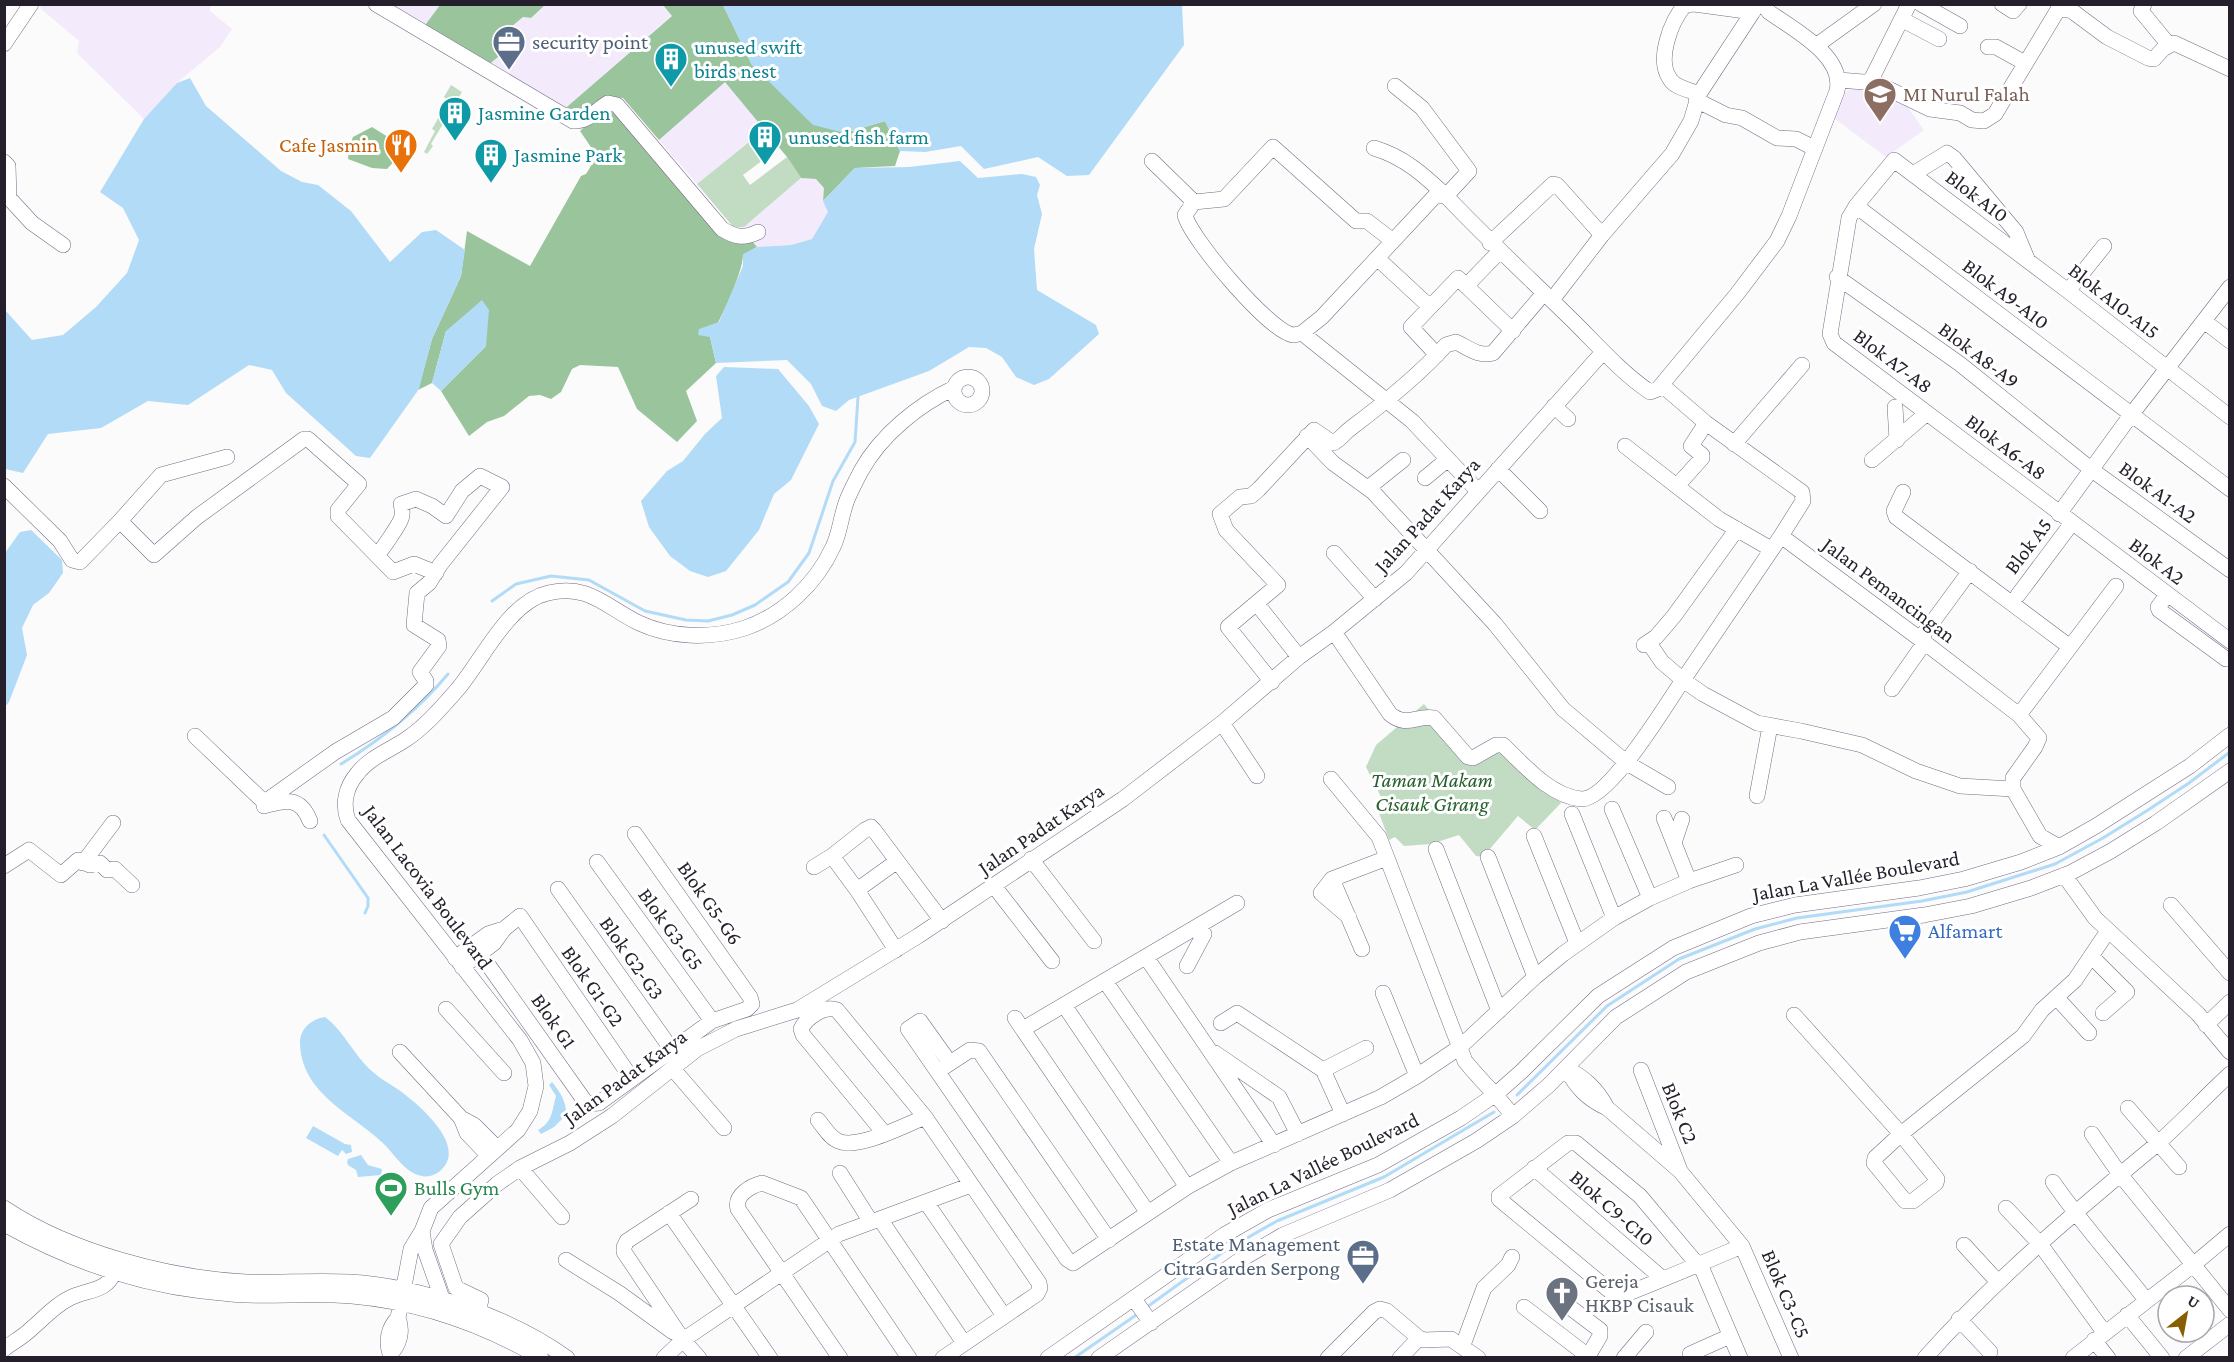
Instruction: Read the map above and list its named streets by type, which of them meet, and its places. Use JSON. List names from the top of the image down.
{
  "streets": {
    "street": [
      "Blok A10",
      "Blok A9-A10",
      "Blok A10-A15",
      "Blok A8-A9",
      "Blok A7-A8",
      "Blok A6-A8",
      "Blok A1-A2",
      "Jalan Padat Karya",
      "Blok A5",
      "Blok A2",
      "Jalan Pemancingan",
      "Jalan La Vallée Boulevard",
      "Jalan Lacovia Boulevard",
      "Blok G5-G6",
      "Blok G3-G5",
      "Blok G2-G3",
      "Blok G1-G2",
      "Blok G1",
      "Blok C2",
      "Blok C9-C10",
      "Blok C3-C5"
    ]
  },
  "crossings": [
    ["Blok A10", "Blok A9-A10"],
    ["Blok A10", "Blok A10-A15"],
    ["Blok A9-A10", "Blok A5"],
    ["Blok A10-A15", "Blok A5"],
    ["Blok A8-A9", "Blok A7-A8"],
    ["Blok A8-A9", "Blok A1-A2"],
    ["Blok A8-A9", "Blok A5"],
    ["Blok A7-A8", "Blok A6-A8"],
    ["Blok A6-A8", "Blok A5"],
    ["Blok A6-A8", "Blok A2"],
    ["Blok A1-A2", "Blok A5"],
    ["Blok A5", "Blok A2"],
    ["Jalan Lacovia Boulevard", "Blok G1-G2"],
    ["Blok G5-G6", "Blok G3-G5"],
    ["Blok G1-G2", "Blok G1"],
    ["Blok C2", "Blok C3-C5"]
  ],
  "parks": ["Taman Makam Cisauk Girang"],
  "places": {
    "office": ["security point", "Estate Management CitraGarden Serpong"],
    "building": [
      "unused swift birds nest",
      "Jasmine Garden",
      "unused fish farm",
      "Jasmine Park"
    ],
    "school or university": ["MI Nurul Falah"],
    "restaurant": ["Cafe Jasmin"],
    "supermarket": ["Alfamart"],
    "sports": ["Bulls Gym"],
    "church": ["Gereja HKBP Cisauk"]
  },
  "north": "top right"
}
